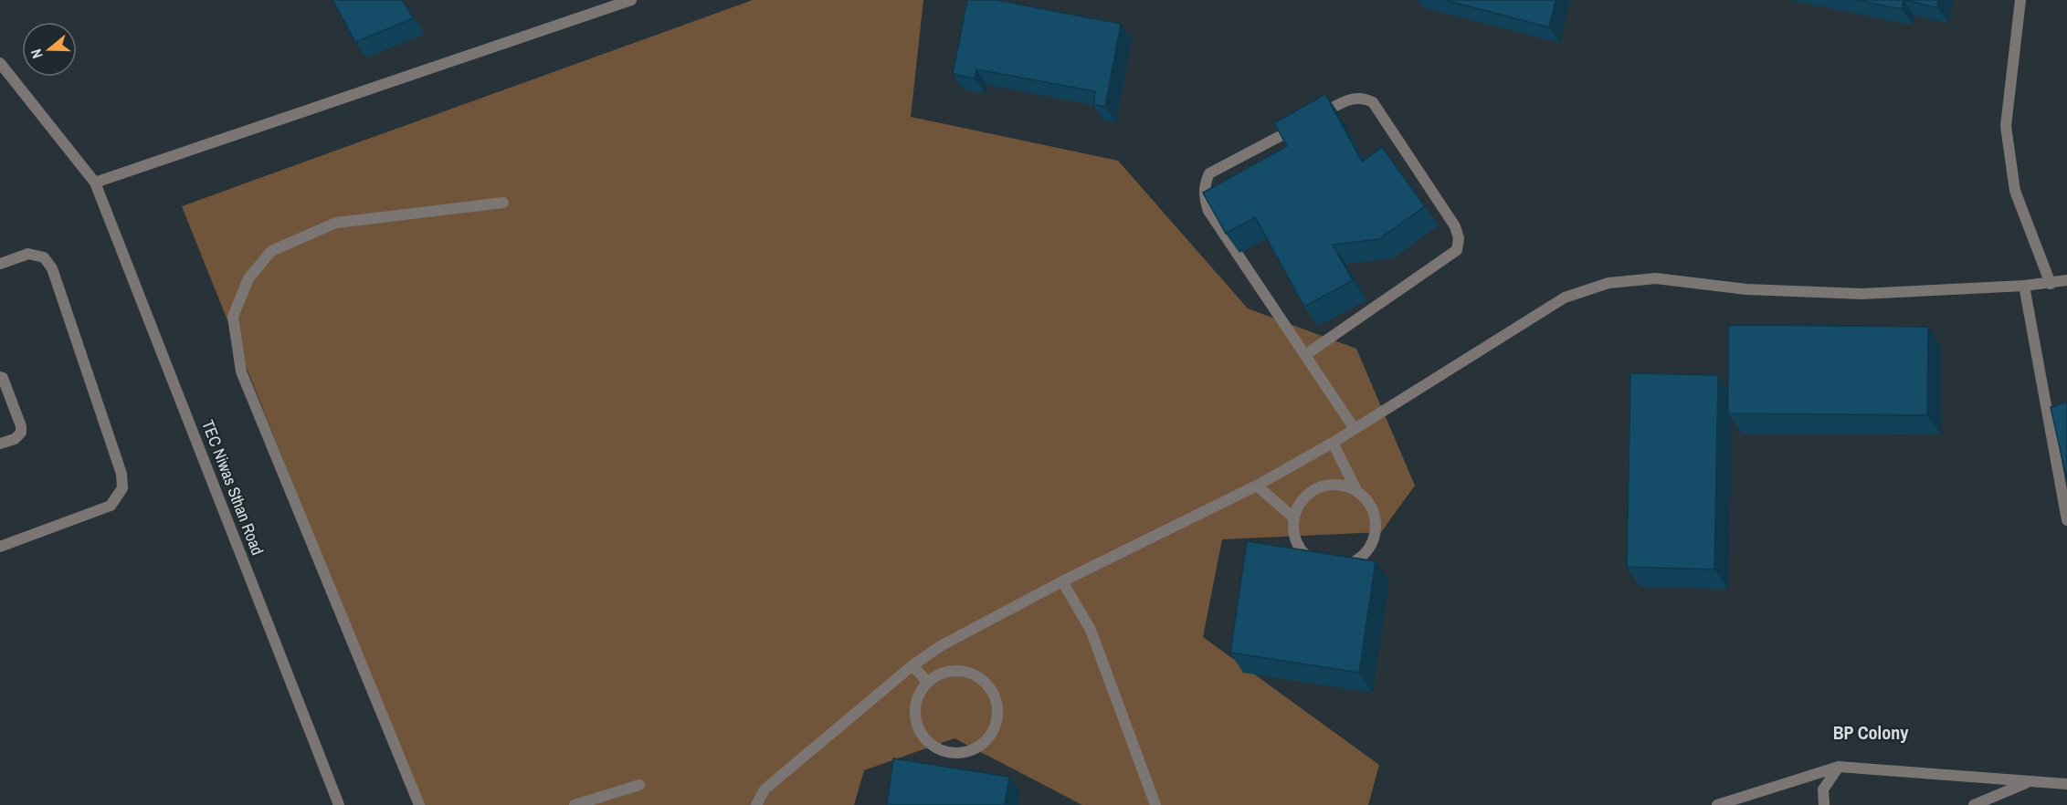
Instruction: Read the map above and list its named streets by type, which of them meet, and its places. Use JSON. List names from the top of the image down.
{
  "streets": {
    "street": ["TEC Niwas Sthan Road"]
  },
  "districts": ["BP Colony"],
  "north": "left"
}
